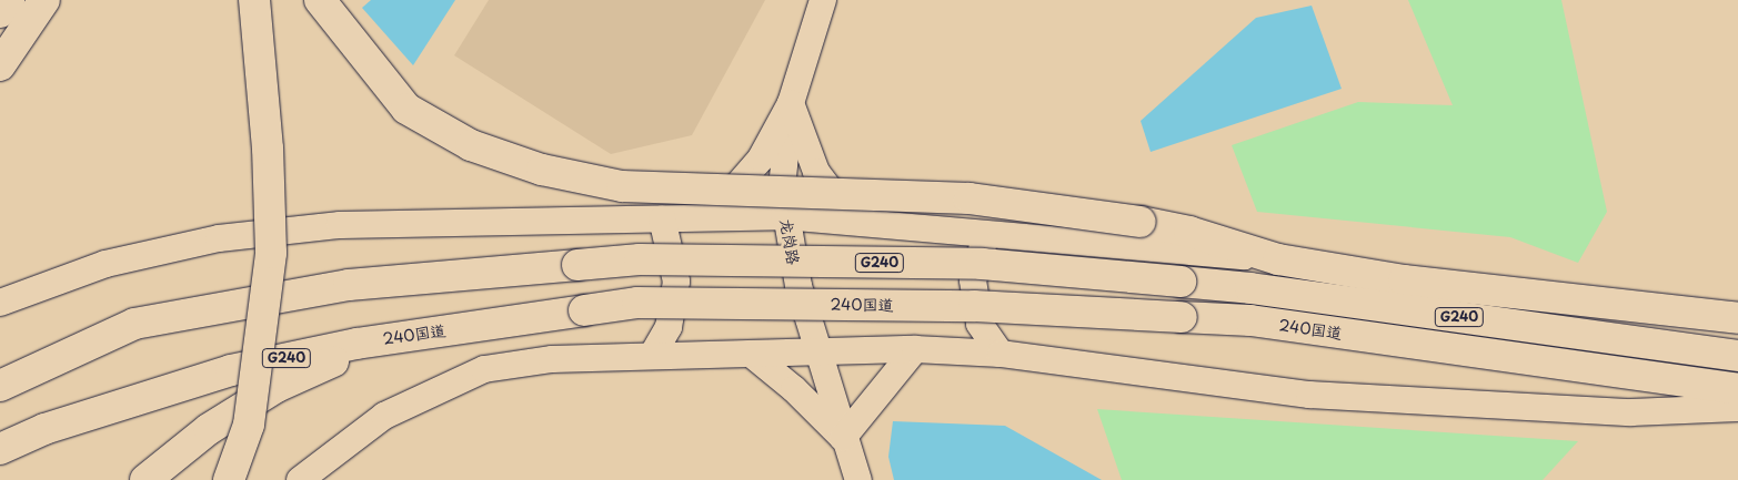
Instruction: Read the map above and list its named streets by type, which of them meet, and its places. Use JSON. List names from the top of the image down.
{
  "streets": {
    "highway": ["G240", "240国道"],
    "main road": ["龙岗路"]
  }
}
